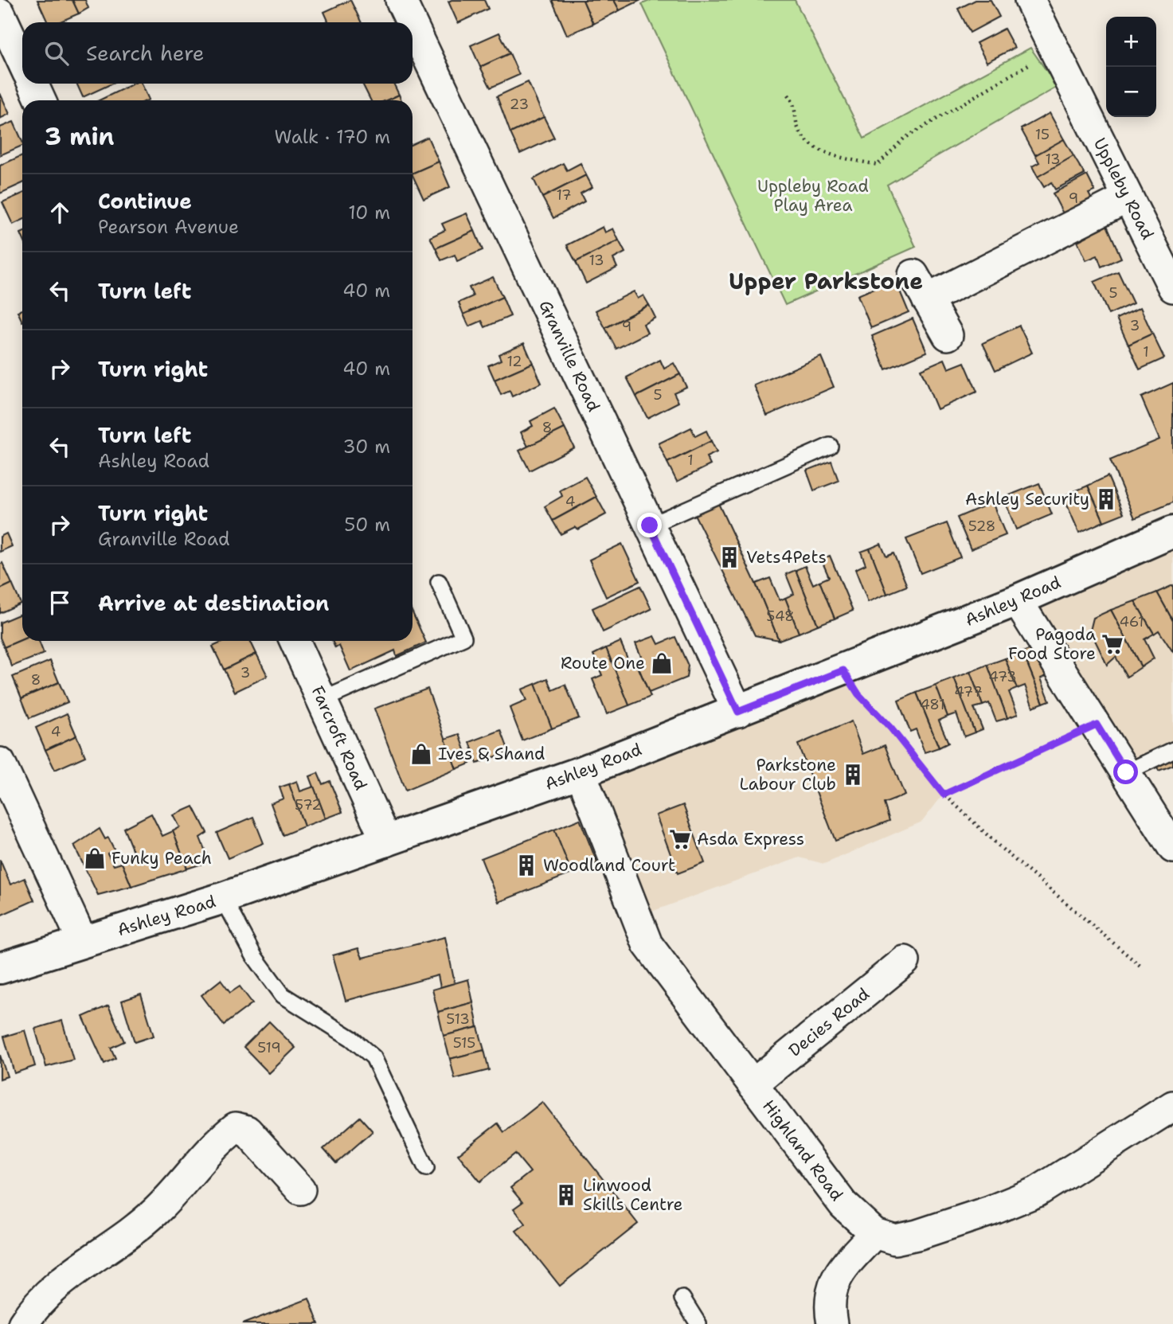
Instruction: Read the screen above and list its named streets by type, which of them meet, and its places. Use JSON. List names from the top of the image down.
{
  "streets": {
    "main road": ["Ashley Road"],
    "street": [
      "Uppleby Road",
      "Granville Road",
      "Farcroft Road",
      "Decies Road",
      "Highland Road"
    ]
  },
  "crossings": [
    ["Granville Road", "Ashley Road"],
    ["Ashley Road", "Farcroft Road"],
    ["Ashley Road", "Highland Road"],
    ["Decies Road", "Highland Road"]
  ],
  "districts": ["Upper Parkstone"],
  "parks": ["Uppleby Road Play Area"],
  "places": {
    "building": [
      "Ashley Security",
      "Vets4Pets",
      "Parkstone Labour Club",
      "Woodland Court",
      "Linwood Skills Centre"
    ],
    "supermarket": ["Pagoda Food Store", "Asda Express"],
    "shop": ["Route One", "Ives & Shand", "Funky Peach"]
  },
  "house_numbers": [
    "23",
    "15",
    "13",
    "17",
    "9",
    "13",
    "5",
    "3",
    "9",
    "1",
    "12",
    "5",
    "8",
    "1",
    "4",
    "528",
    "548",
    "461",
    "3",
    "473",
    "8",
    "477",
    "481",
    "4",
    "572",
    "513",
    "515",
    "519"
  ],
  "page": {
    "map_buttons": ["+", "−"],
    "search": "Search here",
    "heading": ["3 min", "Walk · 170 m"],
    "list": [
      ["Continue", "Pearson Avenue", "10 m"],
      ["Turn left", "40 m"],
      ["Turn right", "40 m"],
      ["Turn left", "Ashley Road", "30 m"],
      ["Turn right", "Granville Road", "50 m"],
      "Arrive at destination"
    ]
  }
}
